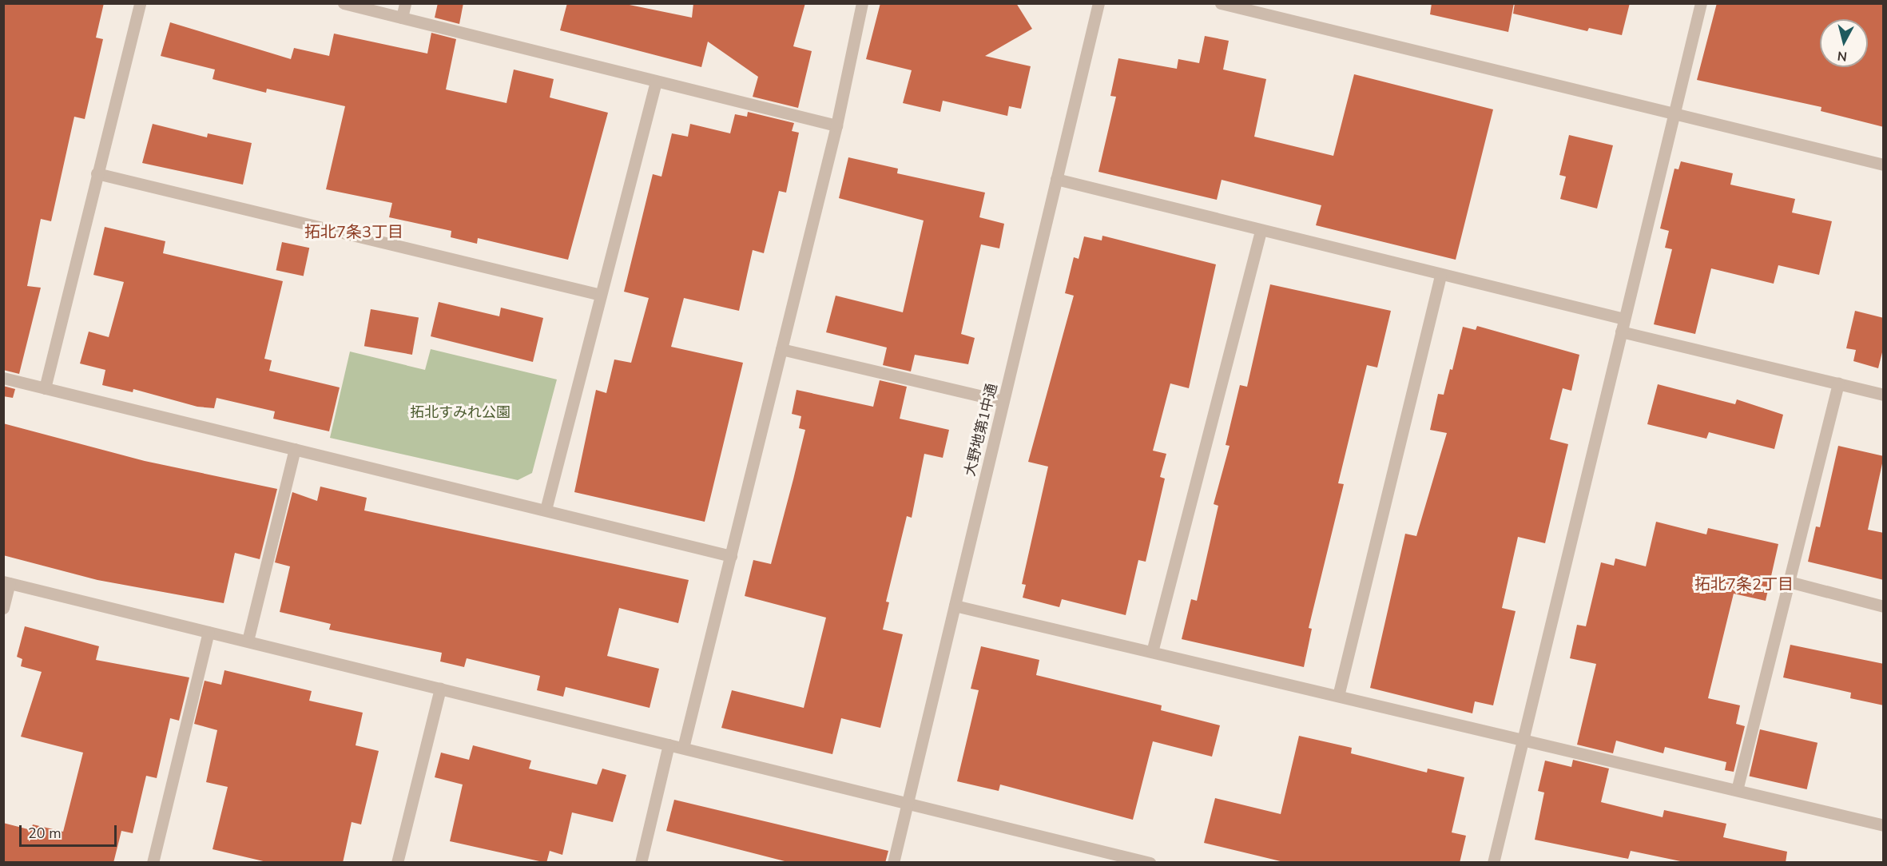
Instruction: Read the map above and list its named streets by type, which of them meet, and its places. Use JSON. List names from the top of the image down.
{
  "streets": {
    "street": ["大野地第1中通"]
  },
  "districts": ["拓北7条3丁目", "拓北7条2丁目"],
  "parks": ["拓北すみれ公園"],
  "scale_bar": "20 m",
  "north": "bottom"
}
